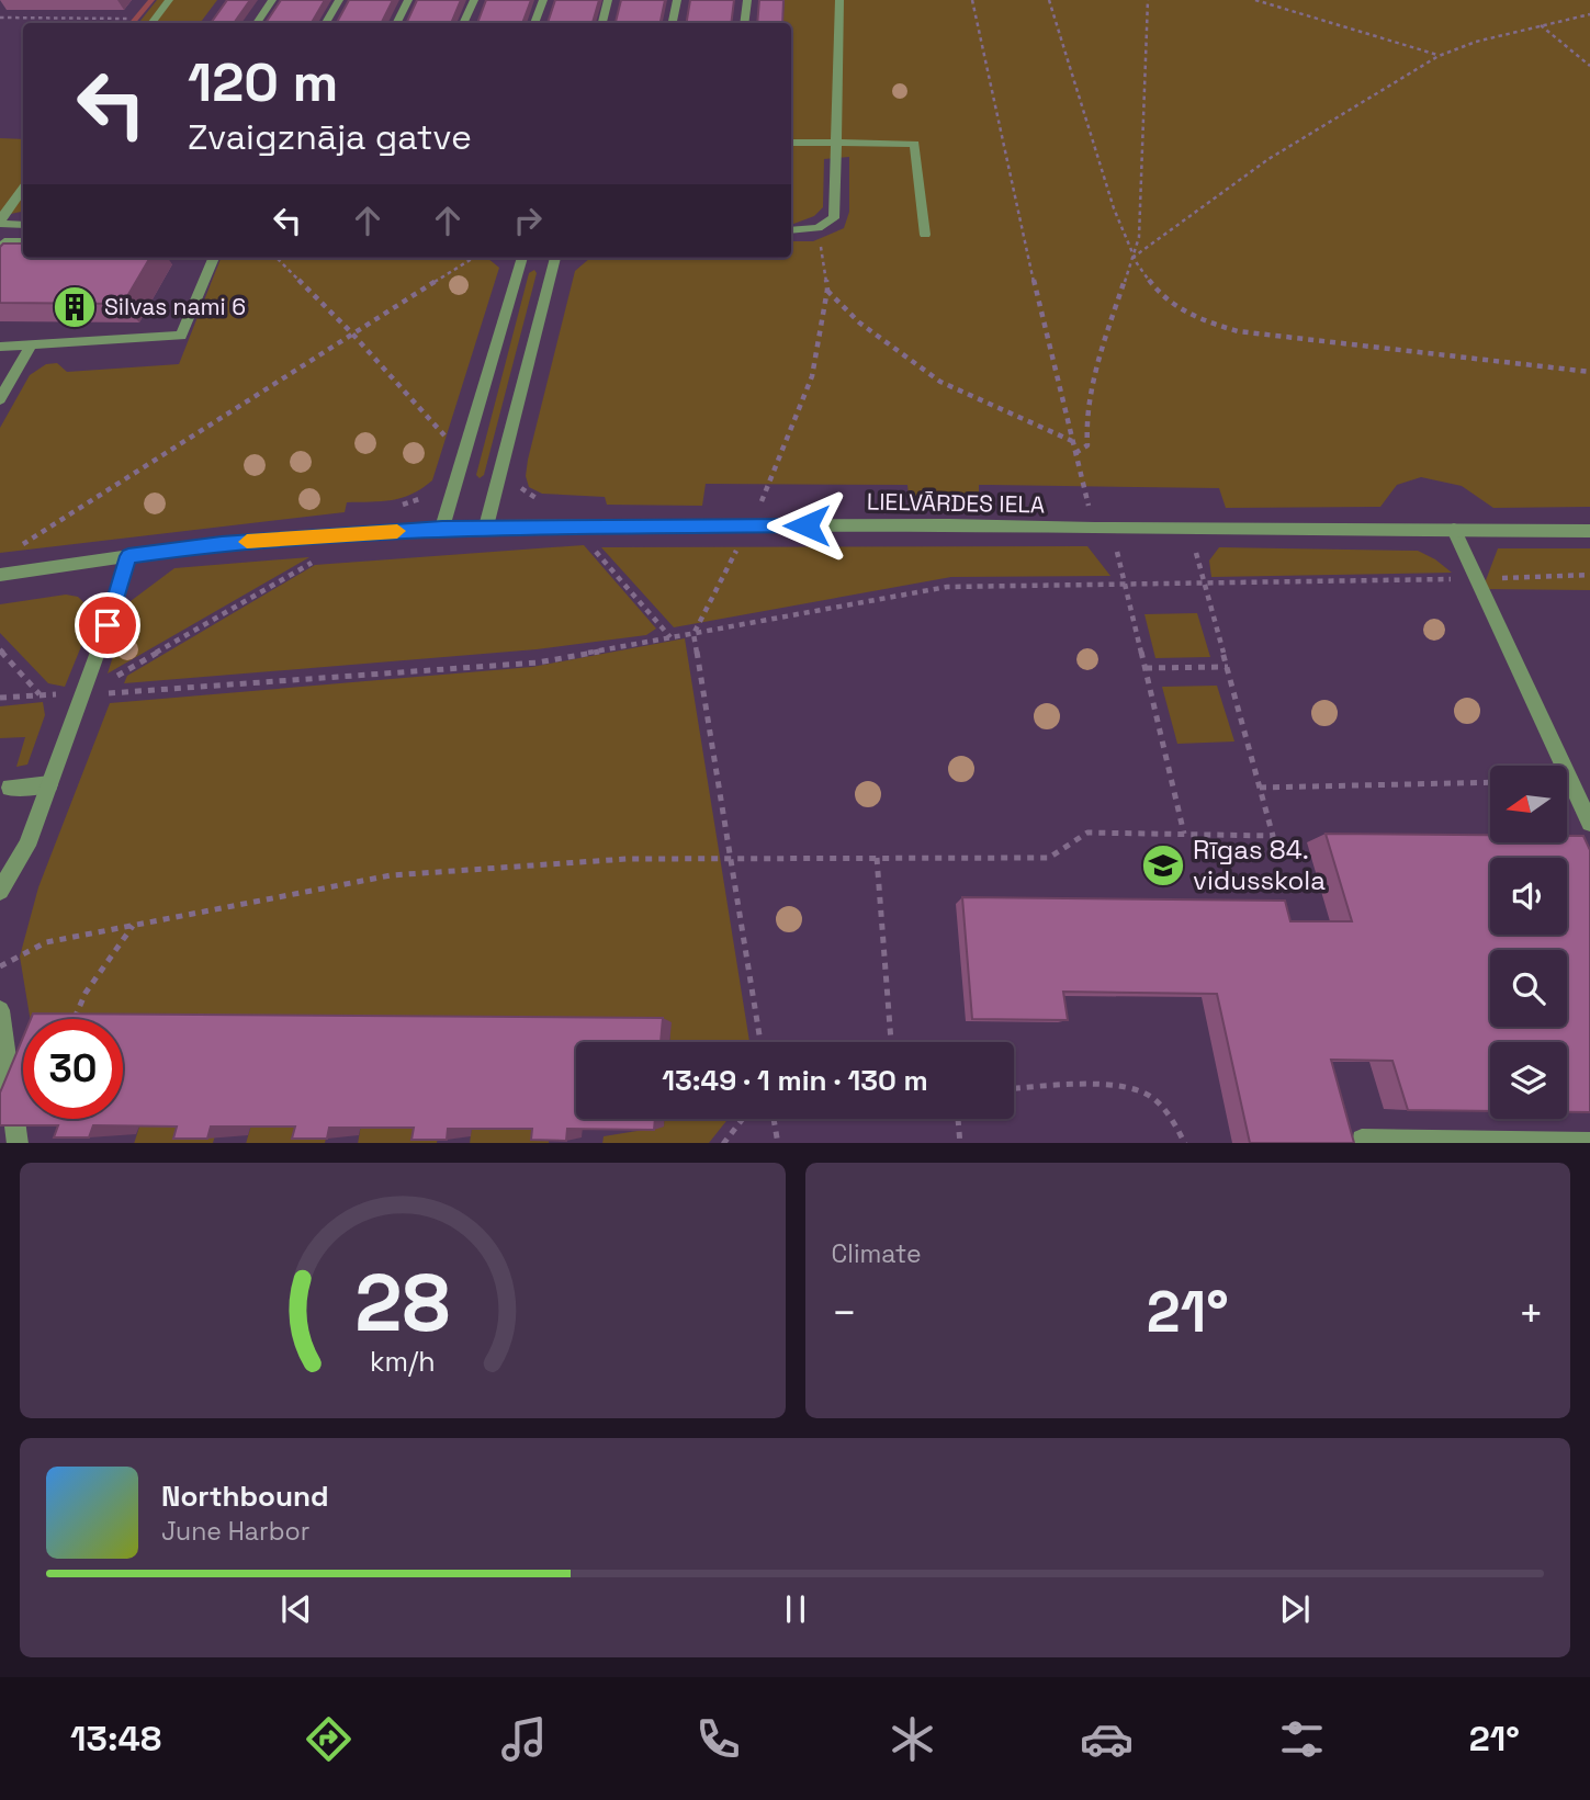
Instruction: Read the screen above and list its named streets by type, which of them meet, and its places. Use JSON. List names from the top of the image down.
{
  "streets": {
    "street": ["LIELVĀRDES IELA"]
  },
  "places": {
    "building": ["Silvas nami 6"],
    "school or university": ["Rīgas 84. vidusskola"]
  },
  "north": "left",
  "page": {
    "turn": ["120 m", "Zvaigznāja gatve"],
    "limit": "30",
    "trip": "13:49 · 1 min · 130 m",
    "tile": "Climate",
    "heat": ["−", "21°", "+"],
    "song": ["Northbound", "June Harbor"],
    "tabs": ["13:48", "21°"],
    "gauge": ["28", "km/h"]
  }
}
